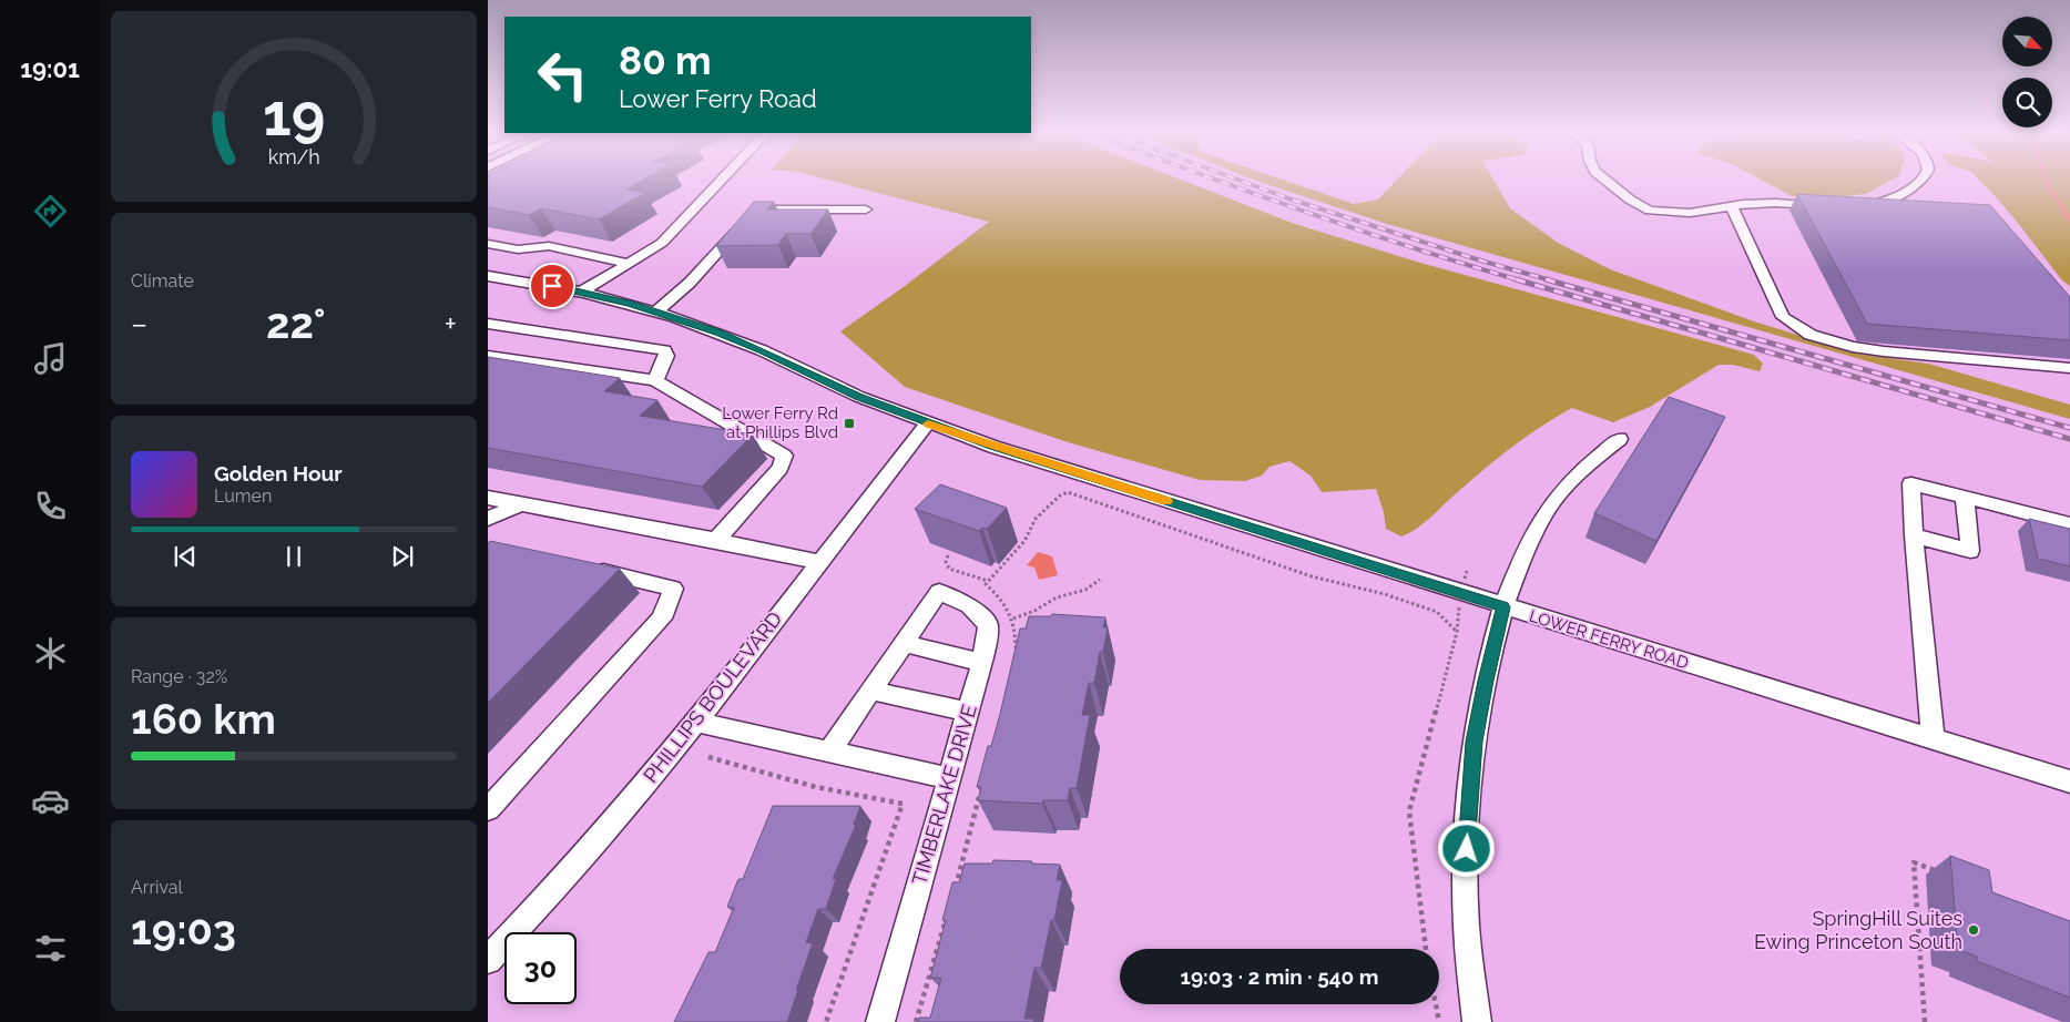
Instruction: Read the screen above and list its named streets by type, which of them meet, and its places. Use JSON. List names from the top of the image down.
{
  "streets": {
    "street": ["LOWER FERRY ROAD", "PHILLIPS BOULEVARD", "TIMBERLAKE DRIVE"]
  },
  "crossings": [
    ["LOWER FERRY ROAD", "PHILLIPS BOULEVARD"]
  ],
  "places": {
    "transit": ["Lower Ferry Rd at Phillips Blvd"],
    "other": ["SpringHill Suites Ewing Princeton South"]
  },
  "north": "bottom right",
  "page": {
    "tabs": "19:01",
    "turn": ["80 m", "Lower Ferry Road"],
    "tile": [
      "Climate",
      ["Range · 32%", "160 km"],
      ["Arrival", "19:03"]
    ],
    "heat": ["−", "22°", "+"],
    "song": ["Golden Hour", "Lumen"],
    "limit": "30",
    "trip": "19:03 · 2 min · 540 m",
    "gauge": ["19", "km/h"]
  }
}
